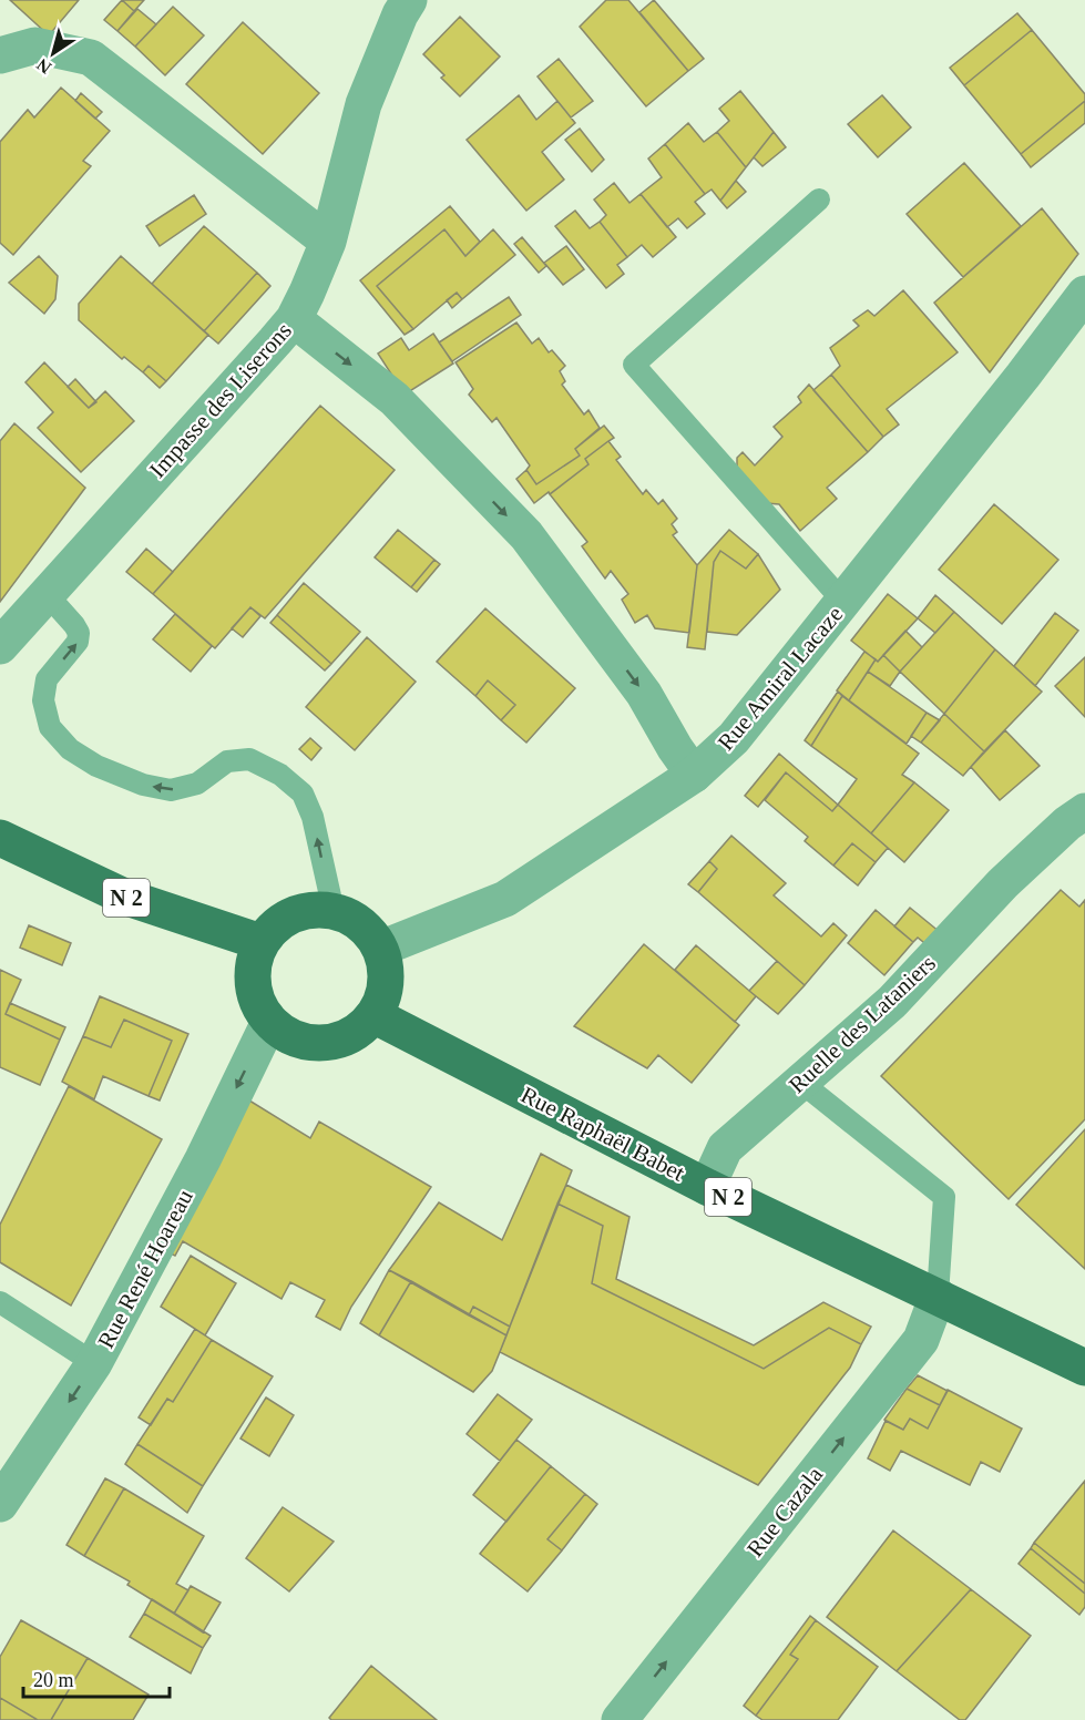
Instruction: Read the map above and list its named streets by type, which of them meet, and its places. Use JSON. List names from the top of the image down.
{
  "streets": {
    "main road": ["N 2", "Rue Raphaël Babet"],
    "street": [
      "Impasse des Liserons",
      "Rue Amiral Lacaze",
      "Ruelle des Lataniers",
      "Rue René Hoareau",
      "Rue Cazala"
    ]
  },
  "crossings": [
    ["Rue Amiral Lacaze", "N 2"],
    ["Rue Amiral Lacaze", "Rue Raphaël Babet"],
    ["Rue Amiral Lacaze", "Rue René Hoareau"],
    ["N 2", "Rue Raphaël Babet"],
    ["N 2", "Rue René Hoareau"],
    ["Ruelle des Lataniers", "Rue Raphaël Babet"],
    ["Rue Raphaël Babet", "Rue René Hoareau"],
    ["Rue Raphaël Babet", "Rue Cazala"]
  ],
  "one_way": ["Rue René Hoareau", "Rue Cazala"],
  "scale_bar": "20 m",
  "north": "bottom left"
}
